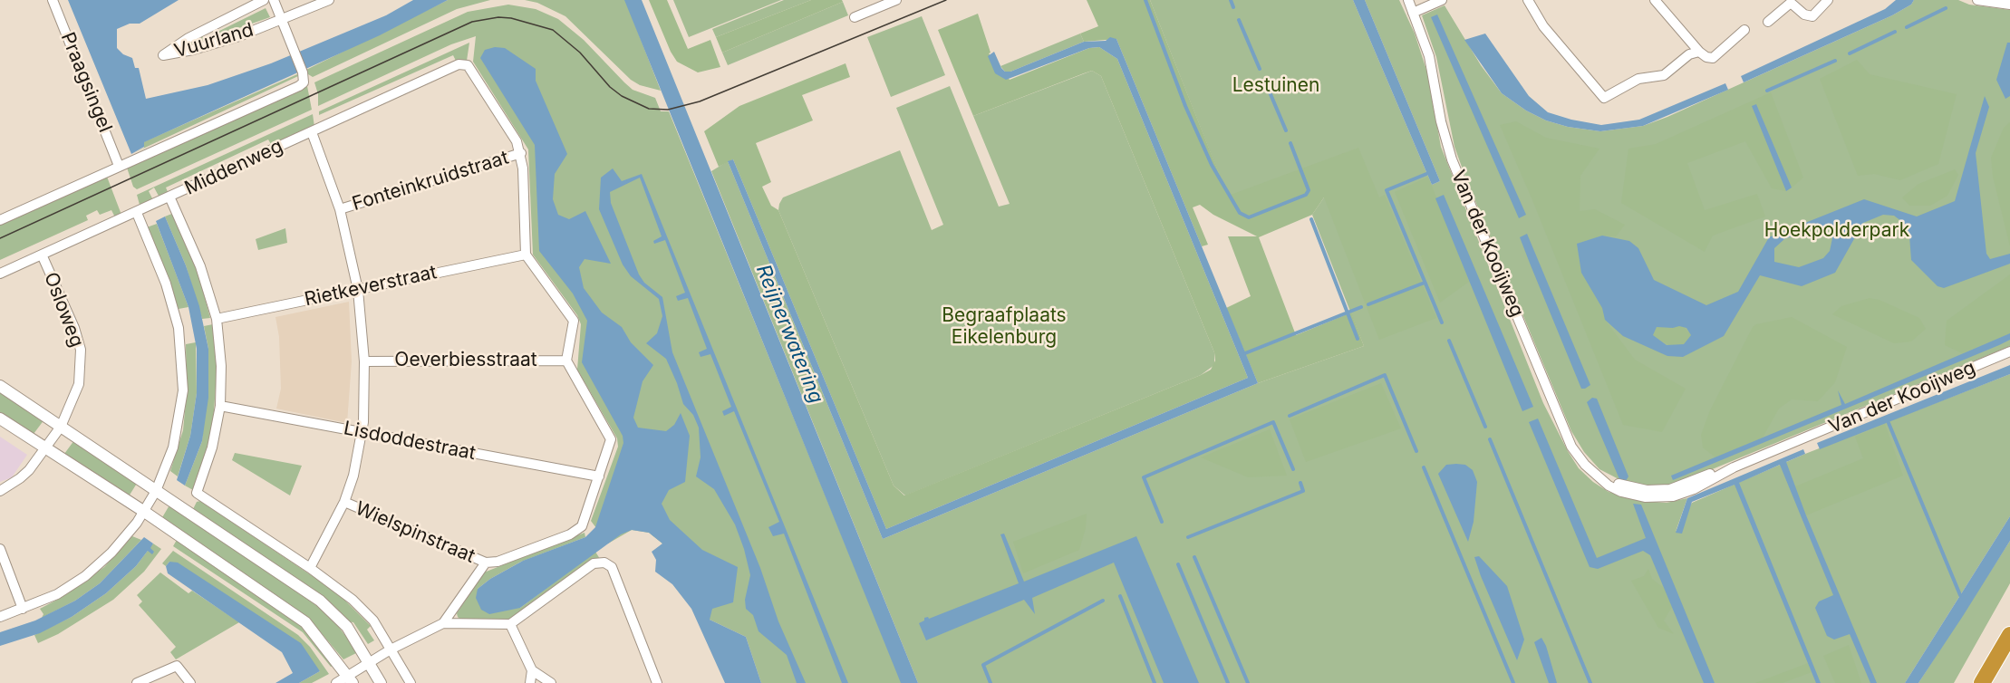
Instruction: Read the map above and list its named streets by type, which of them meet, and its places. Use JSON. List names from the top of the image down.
{
  "streets": {
    "street": [
      "Vuurland",
      "Praagsingel",
      "Middenweg",
      "Fonteinkruidstraat",
      "Van der Kooijweg",
      "Rietkeverstraat",
      "Osloweg",
      "Oeverbiesstraat",
      "Lisdoddestraat",
      "Wielspinstraat"
    ]
  },
  "crossings": [
    ["Middenweg", "Fonteinkruidstraat"],
    ["Middenweg", "Osloweg"]
  ],
  "water": ["Reijnerwatering"],
  "parks": ["Lestuinen", "Hoekpolderpark", "Begraafplaats Eikelenburg"]
}
